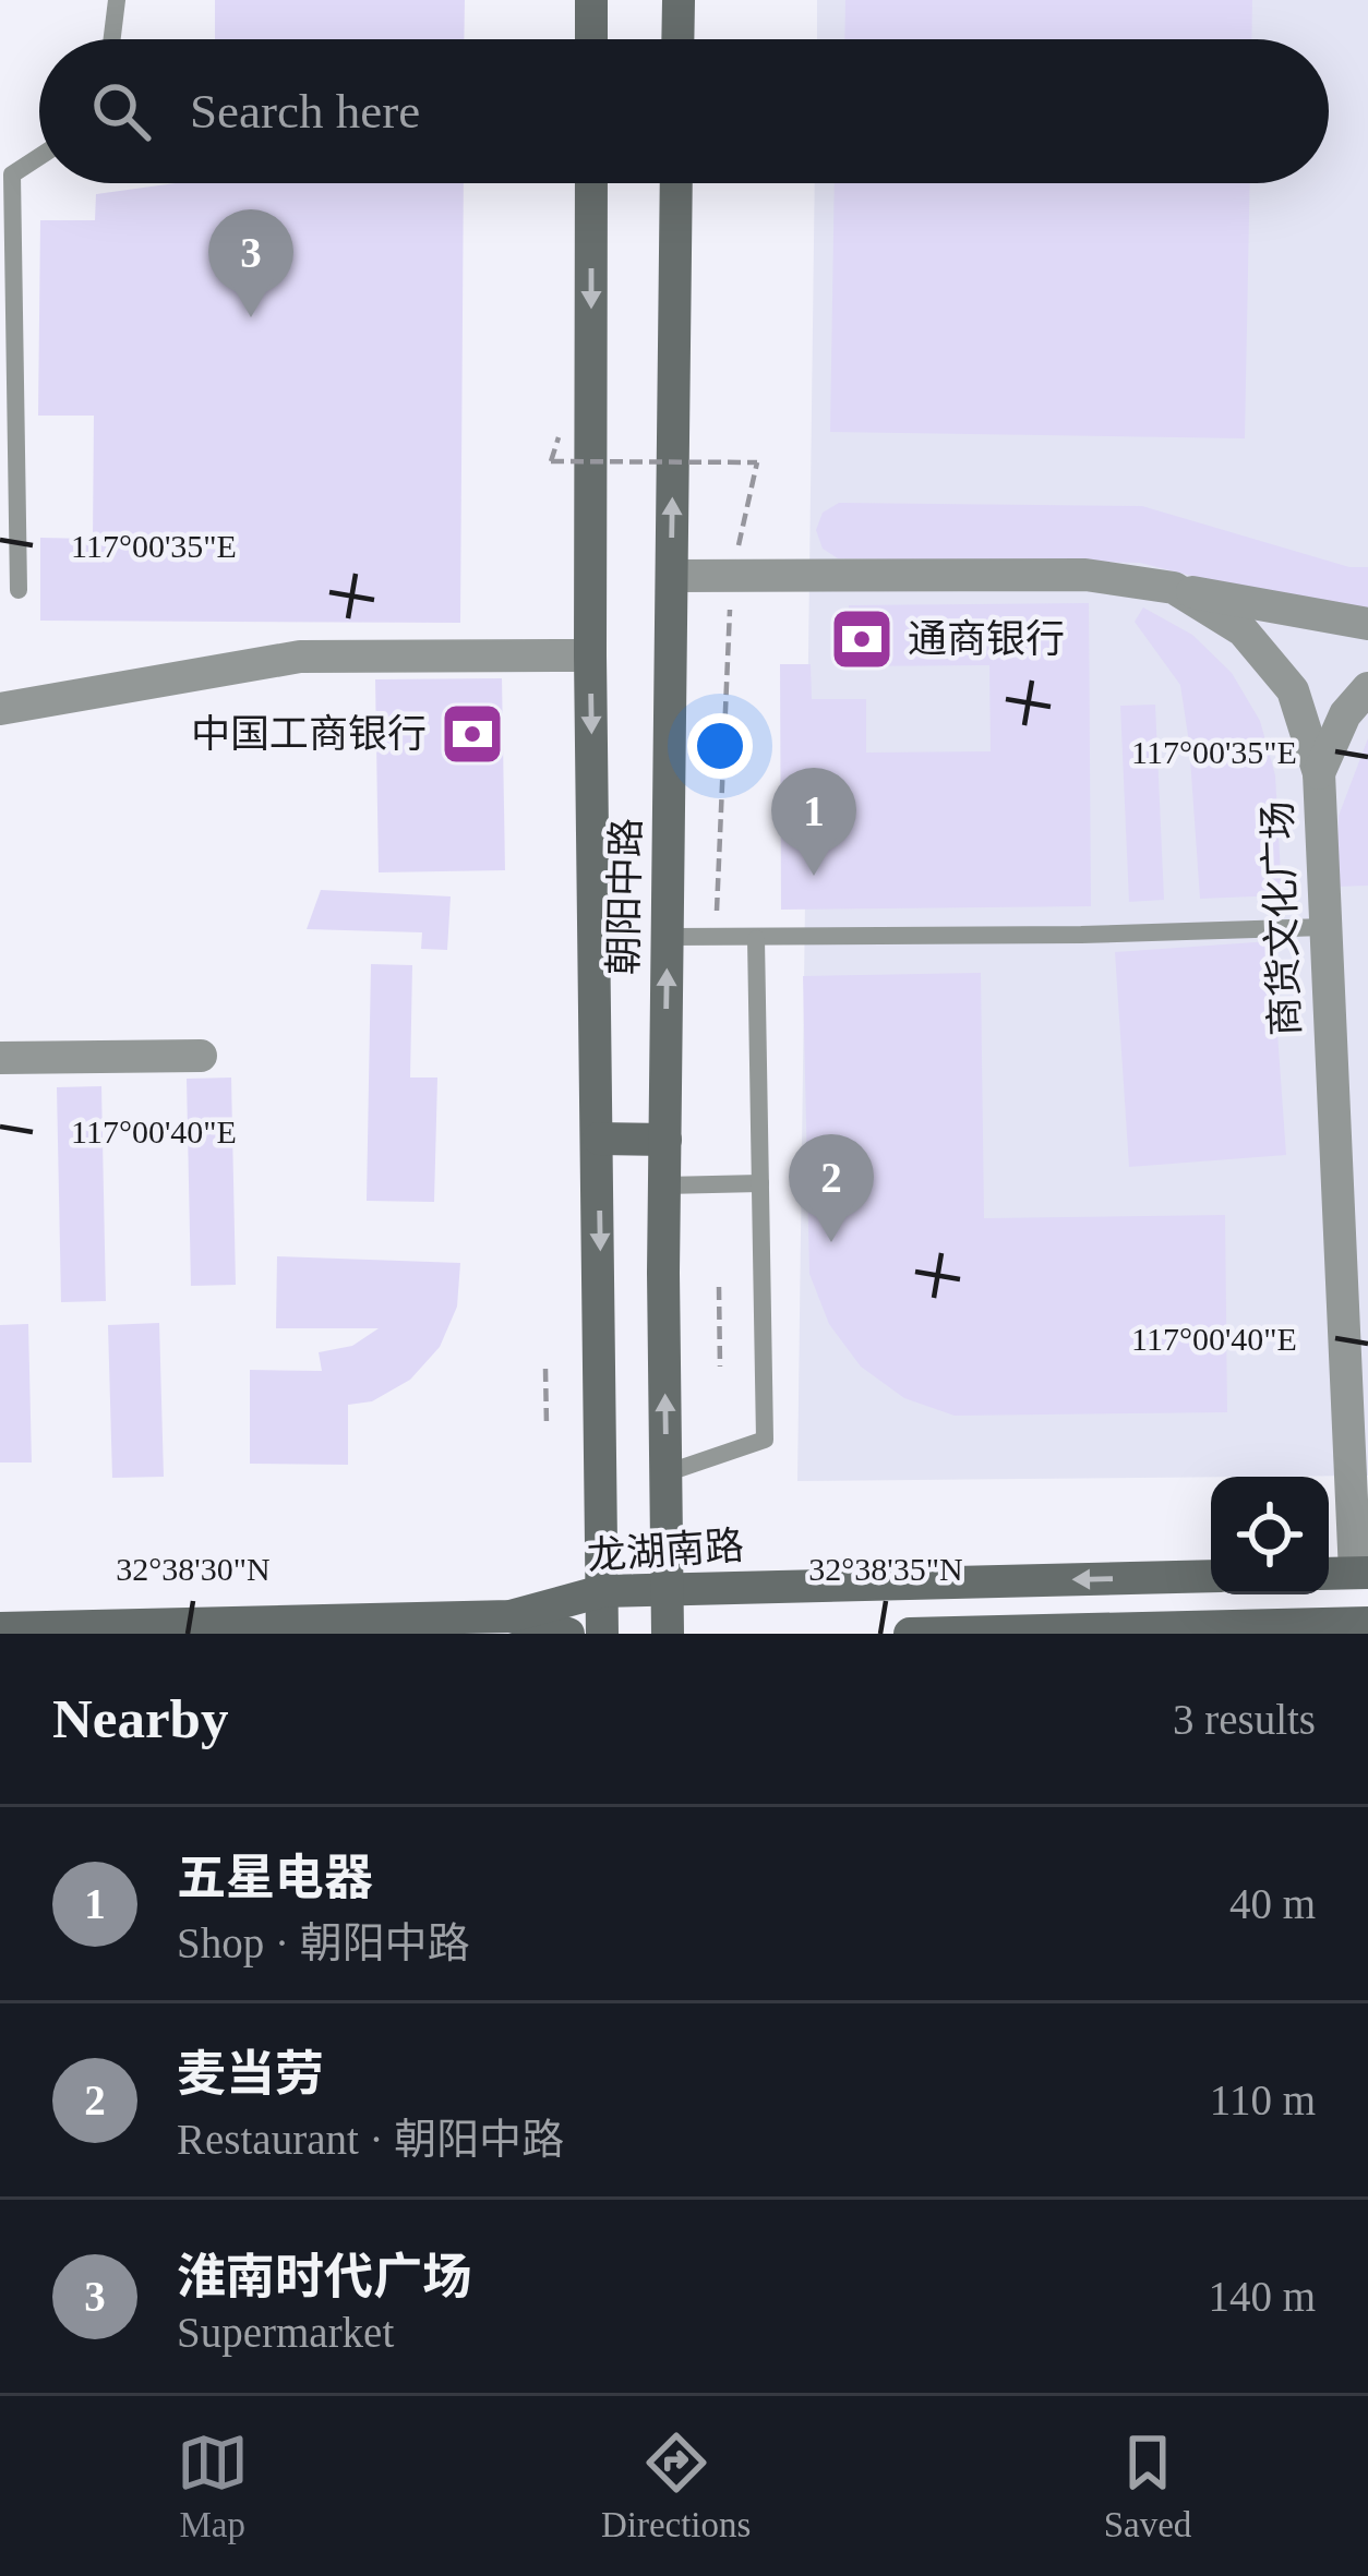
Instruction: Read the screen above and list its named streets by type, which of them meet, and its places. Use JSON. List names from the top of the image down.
{
  "streets": {
    "main road": ["朝阳中路", "龙湖南路"],
    "street": ["商货文化广场"]
  },
  "crossings": [
    ["朝阳中路", "商货文化广场"],
    ["朝阳中路", "龙湖南路"]
  ],
  "places": {
    "bank": ["通商银行", "中国工商银行"]
  },
  "page": {
    "search": "Search here",
    "pins": ["3", "1", "2"],
    "heading": ["Nearby", "3 results"],
    "list": [
      {
        "mark": "1",
        "name": "五星电器",
        "note": "Shop · 朝阳中路",
        "value": "40 m"
      },
      {
        "mark": "2",
        "name": "麦当劳",
        "note": "Restaurant · 朝阳中路",
        "value": "110 m"
      },
      {
        "mark": "3",
        "name": "淮南时代广场",
        "note": "Supermarket",
        "value": "140 m"
      }
    ],
    "nav": ["Map", "Directions", "Saved"]
  },
  "coordinates": [
    "117°00'35\"E",
    "117°00'40\"E",
    "32°38'30\"N",
    "32°38'35\"N"
  ]
}
